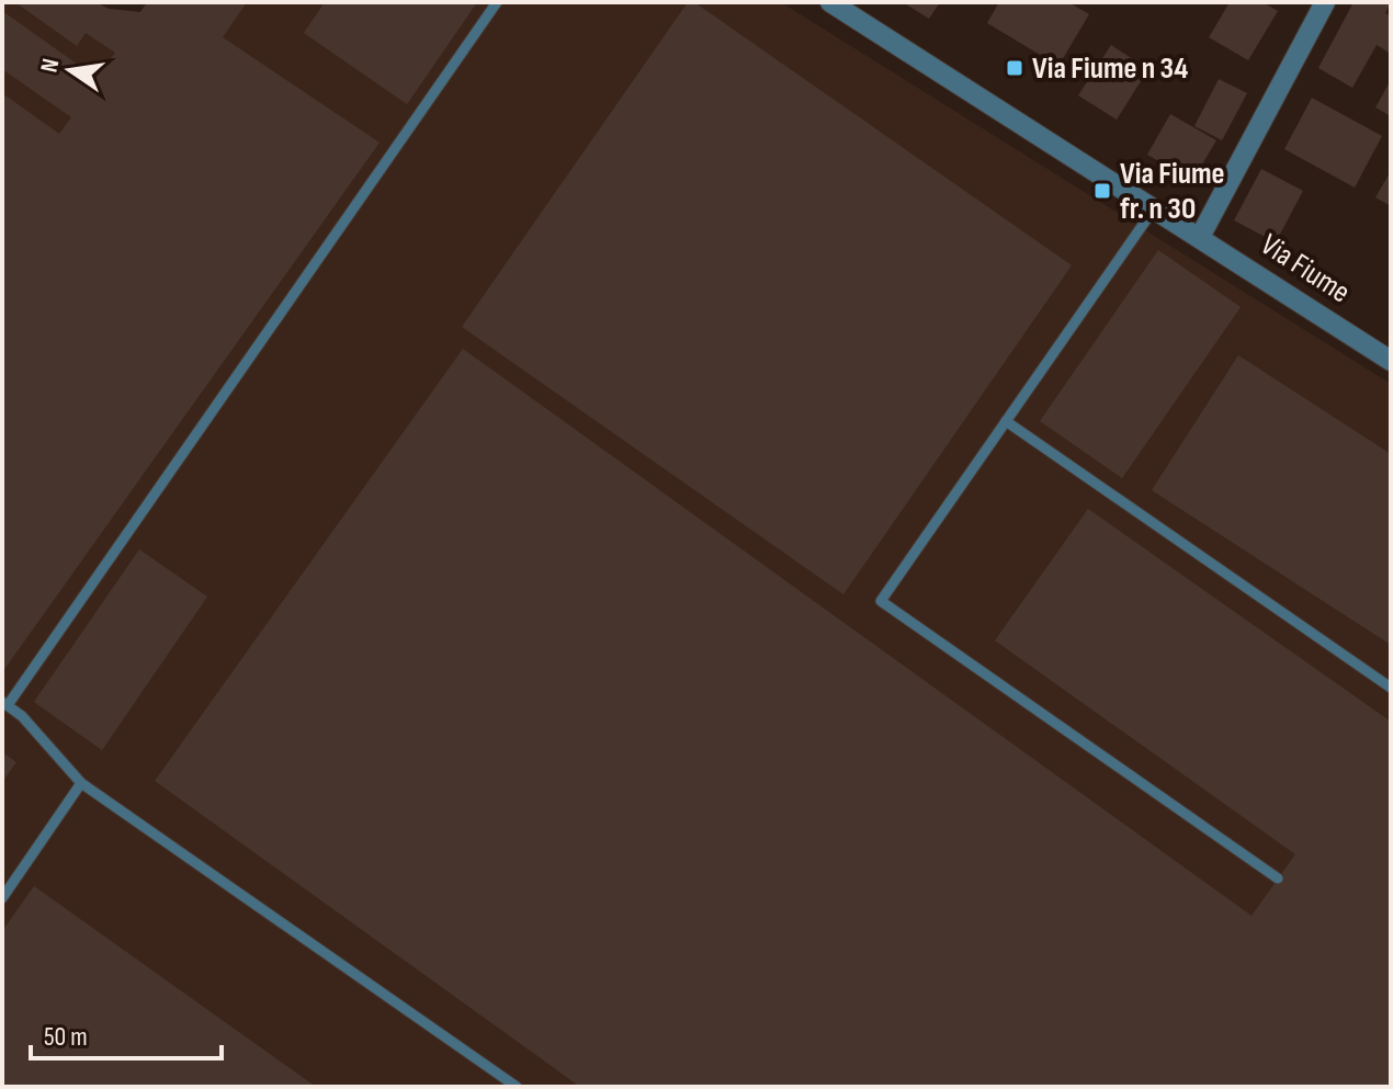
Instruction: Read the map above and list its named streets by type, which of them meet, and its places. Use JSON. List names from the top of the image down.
{
  "streets": {
    "street": ["Via Fiume"]
  },
  "places": {
    "transit": ["Via Fiume n 34", "Via Fiume fr. n 30"]
  },
  "scale_bar": "50 m",
  "north": "left"
}
